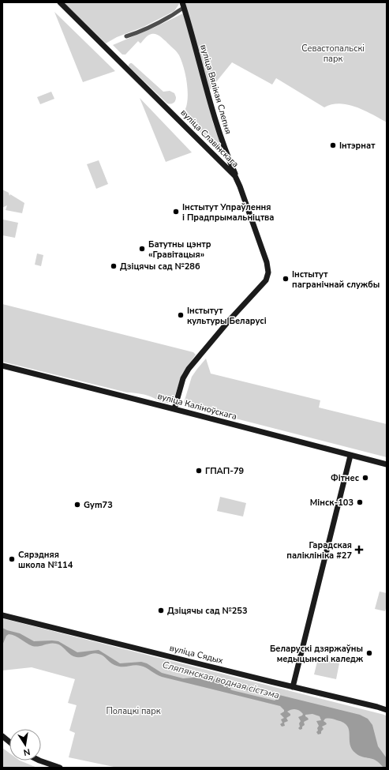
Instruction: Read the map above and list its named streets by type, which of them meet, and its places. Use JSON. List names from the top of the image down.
{
  "streets": {
    "street": [
      "вуліца Вялікая Слепня",
      "вуліца Славінскага",
      "вуліца Каліноўскага",
      "вуліца Сядых"
    ]
  },
  "crossings": [
    ["вуліца Вялікая Слепня", "вуліца Славінскага"],
    ["вуліца Славінскага", "вуліца Каліноўскага"]
  ],
  "water": ["Сляпянская водная сістэма"],
  "parks": ["Севастопальскі парк", "Полацкі парк"],
  "places": {
    "other": [
      "Інтэрнат",
      "Інстытут Упраўлення і Прадпрымальніцтва",
      "Батутны цэнтр «Гравітацыя»",
      "Дзіцячы сад №286",
      "Інстытут пагранічнай службы",
      "Інстытут культуры Беларусі",
      "ГПАП-79",
      "Фітнес",
      "Мінск-103",
      "Gym73",
      "Сярэдняя школа №114",
      "Дзіцячы сад №253",
      "Беларускі дзяржаўны медыцынскі каледж"
    ],
    "health": ["Гарадская паліклініка #27"]
  },
  "north": "bottom"
}
